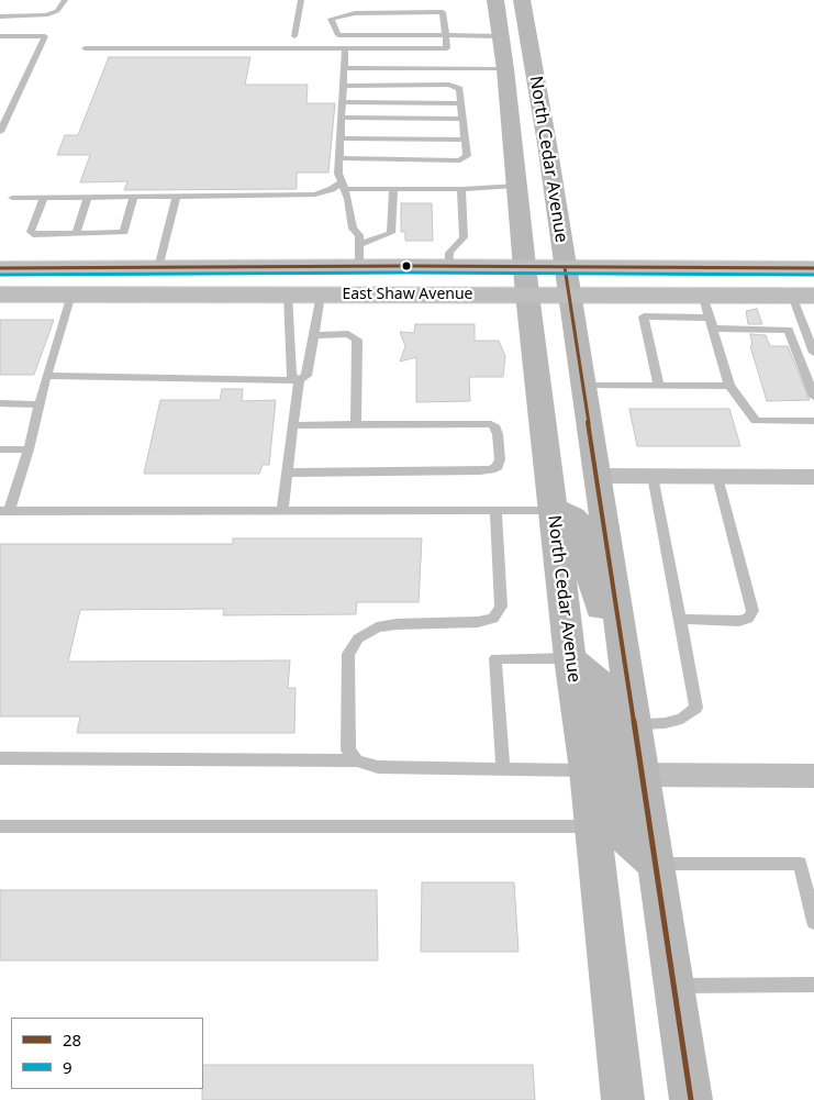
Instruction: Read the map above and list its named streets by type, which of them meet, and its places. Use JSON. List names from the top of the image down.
{
  "streets": {
    "main road": ["North Cedar Avenue", "East Shaw Avenue"]
  },
  "crossings": [
    ["North Cedar Avenue", "East Shaw Avenue"]
  ],
  "lines": ["transit line 28", "transit line 9"],
  "legend": ["28", "9"]
}
